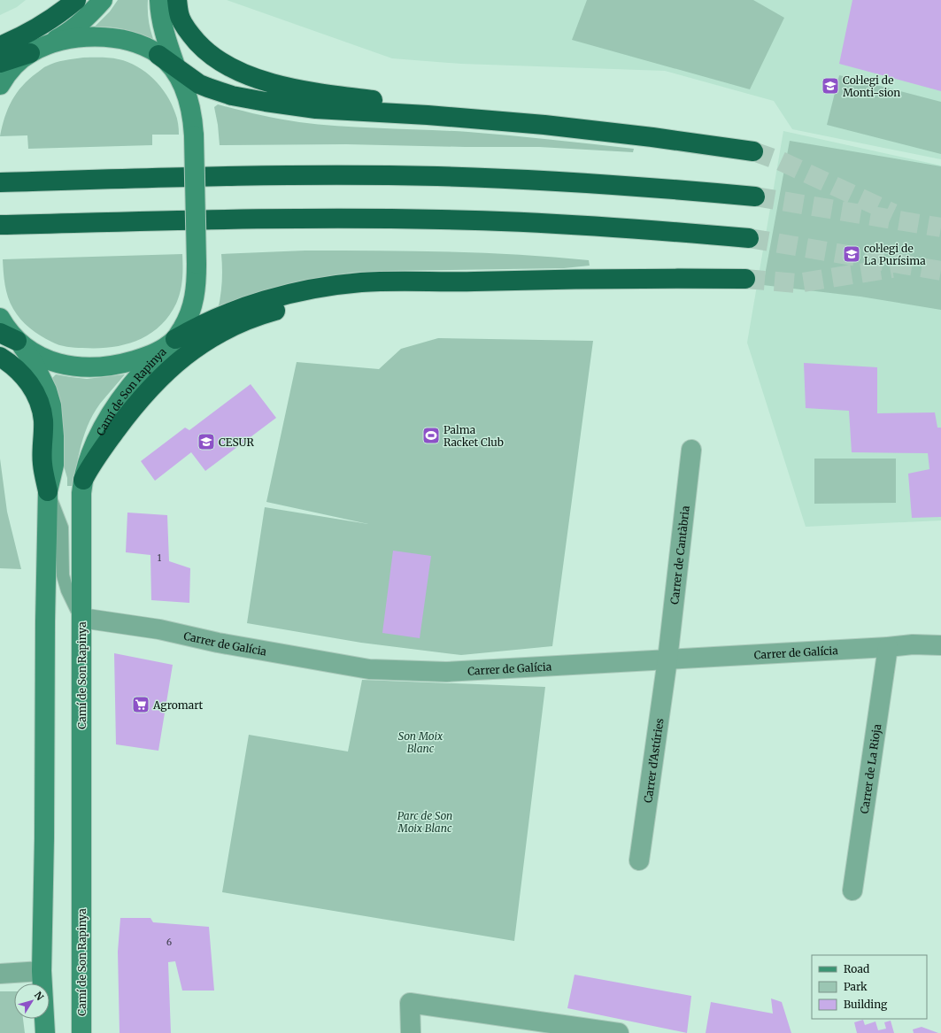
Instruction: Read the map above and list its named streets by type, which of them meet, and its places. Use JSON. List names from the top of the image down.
{
  "streets": {
    "street": [
      "Camí de Son Rapinya",
      "Carrer de Cantàbria",
      "Carrer de Galícia",
      "Carrer d'Astúries",
      "Carrer de La Rioja"
    ]
  },
  "crossings": [
    ["Camí de Son Rapinya", "Carrer de Galícia"],
    ["Carrer de Cantàbria", "Carrer de Galícia"],
    ["Carrer de Cantàbria", "Carrer d'Astúries"],
    ["Carrer de Galícia", "Carrer d'Astúries"],
    ["Carrer de Galícia", "Carrer de La Rioja"]
  ],
  "parks": ["Son Moix Blanc", "Parc de Son Moix Blanc"],
  "places": {
    "school or university": ["Col·legi de Monti-sion", "col·legi de La Purísima", "CESUR"],
    "sports": ["Palma Racket Club"],
    "supermarket": ["Agromart"]
  },
  "house_numbers": ["1", "6"],
  "legend": ["Road", "Park", "Building"],
  "north": "top right"
}
